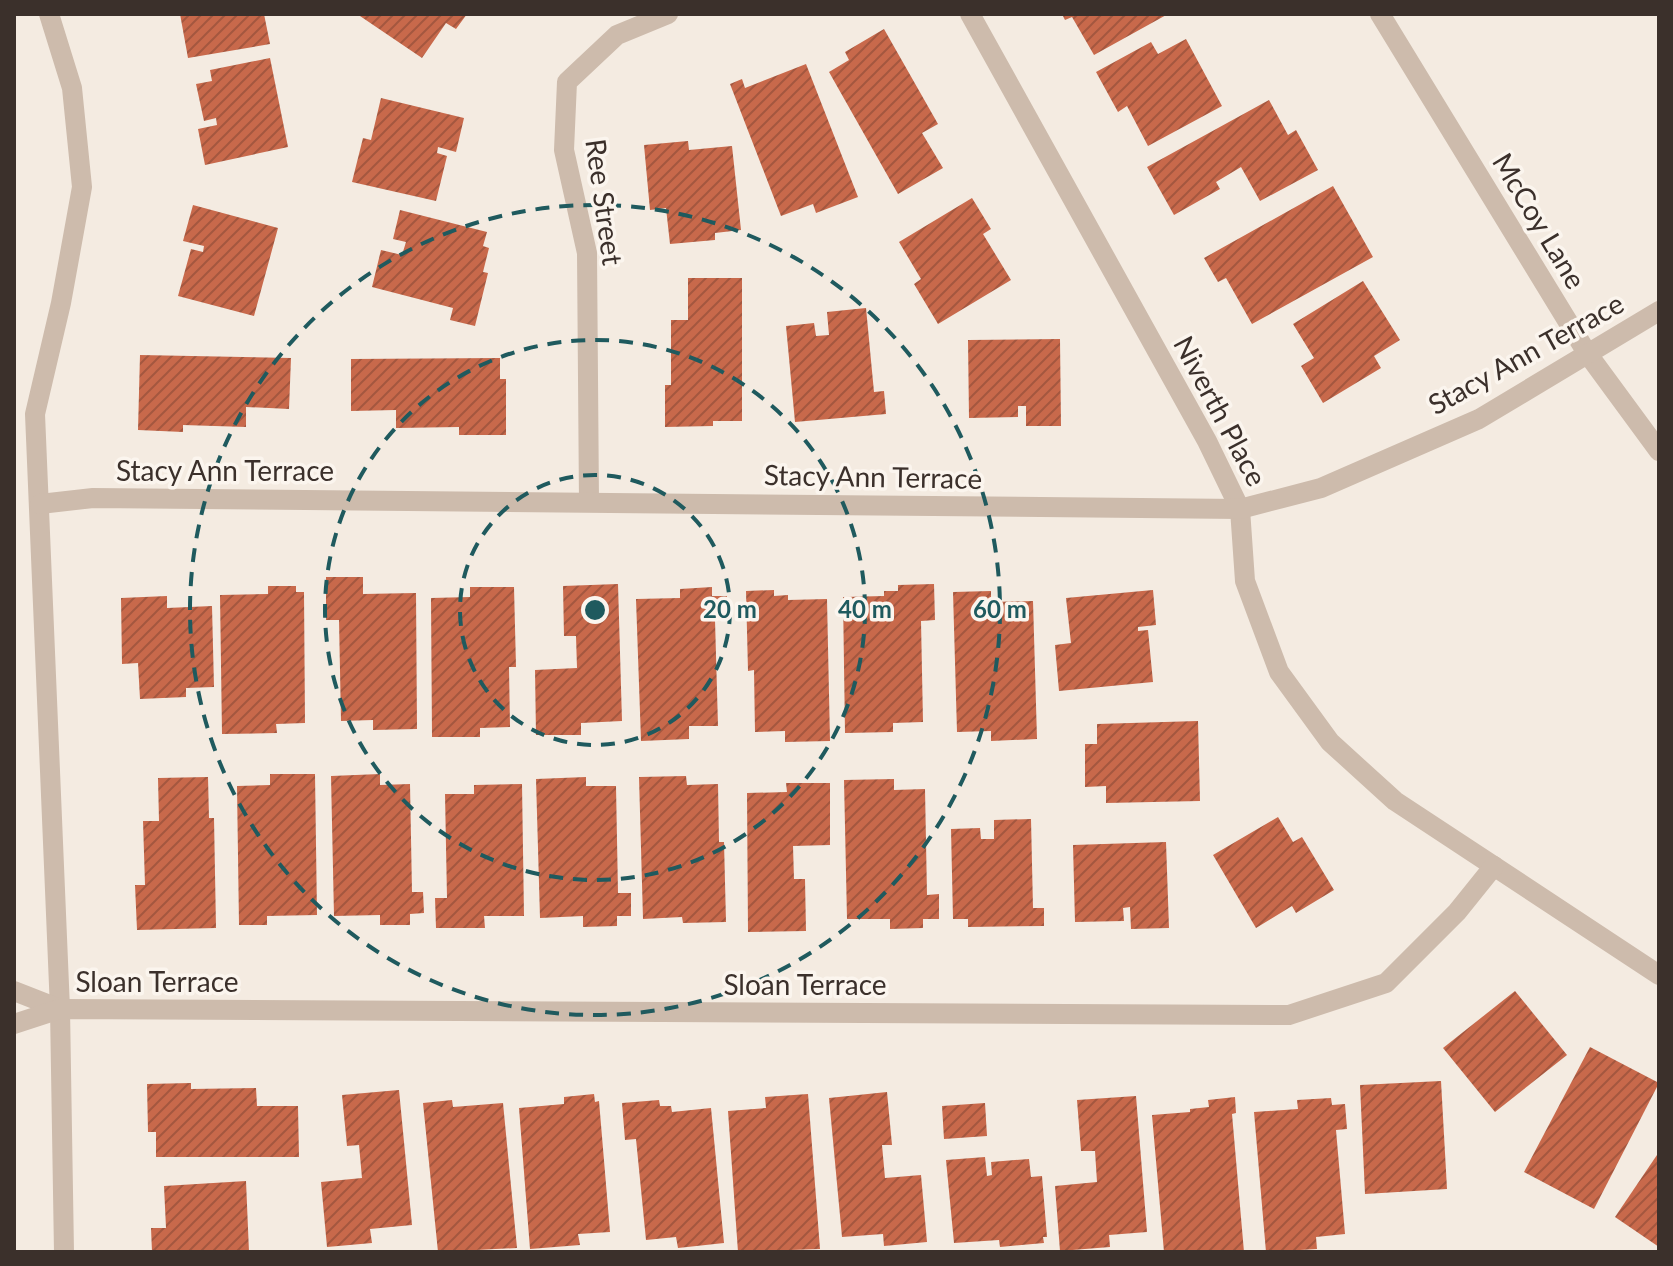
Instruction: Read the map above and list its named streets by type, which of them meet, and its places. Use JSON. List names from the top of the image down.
{
  "streets": {
    "street": [
      "Ree Street",
      "McCoy Lane",
      "Stacy Ann Terrace",
      "Niverth Place",
      "Sloan Terrace"
    ]
  },
  "crossings": [
    ["Ree Street", "Stacy Ann Terrace"],
    ["McCoy Lane", "Stacy Ann Terrace"],
    ["Stacy Ann Terrace", "Niverth Place"],
    ["Niverth Place", "Sloan Terrace"]
  ],
  "rings": ["20 m", "40 m", "60 m"]
}
